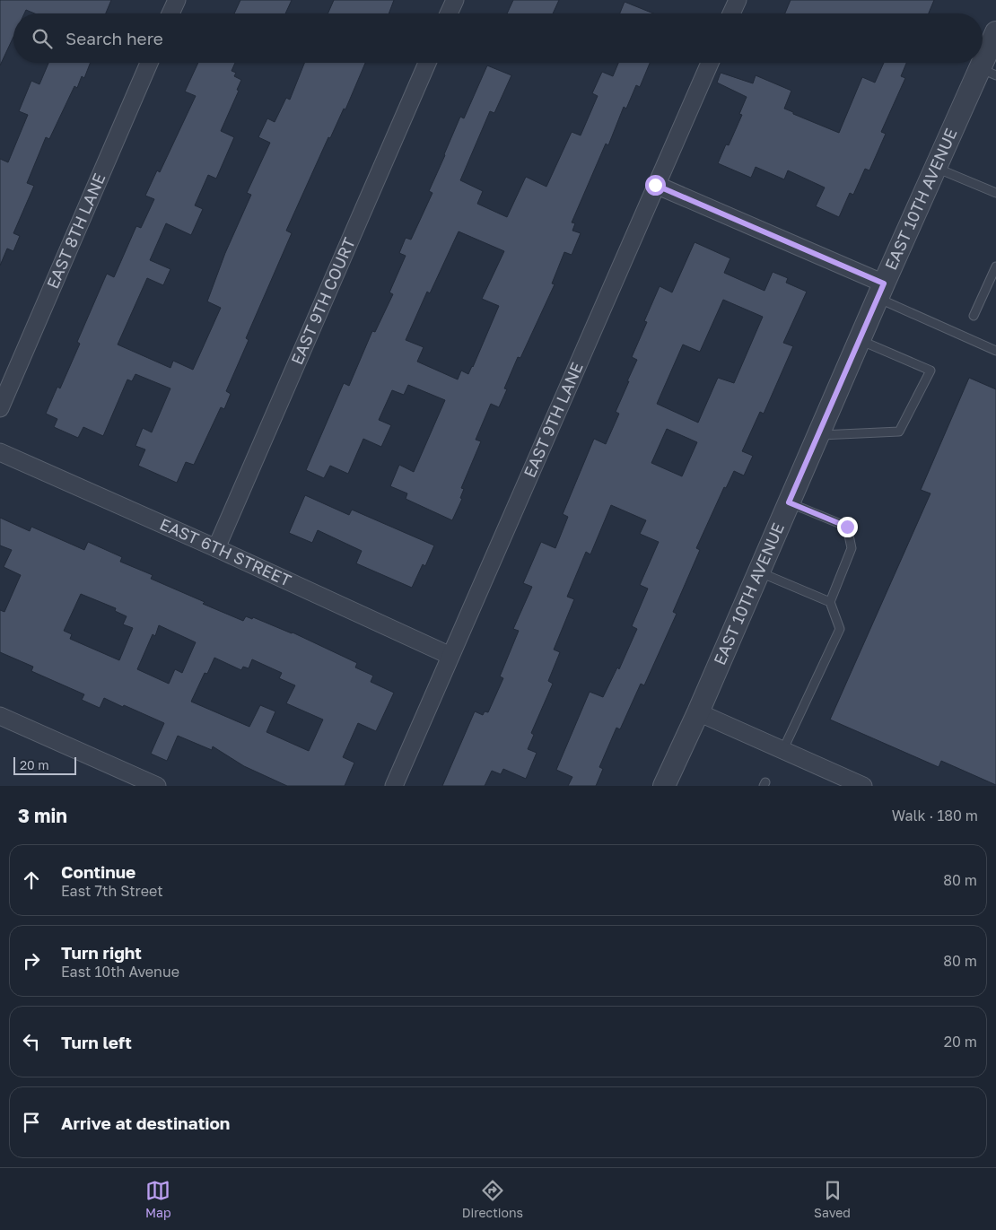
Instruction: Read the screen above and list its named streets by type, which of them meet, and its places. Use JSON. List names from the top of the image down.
{
  "streets": {
    "street": [
      "EAST 10TH AVENUE",
      "EAST 8TH LANE",
      "EAST 9TH COURT",
      "EAST 9TH LANE",
      "EAST 6TH STREET"
    ]
  },
  "crossings": [
    ["EAST 9TH COURT", "EAST 6TH STREET"],
    ["EAST 9TH LANE", "EAST 6TH STREET"]
  ],
  "scale_bar": "20 m",
  "page": {
    "search": "Search here",
    "scale": "20 m",
    "heading": ["3 min", "Walk · 180 m"],
    "list": [
      ["Continue", "East 7th Street", "80 m"],
      ["Turn right", "East 10th Avenue", "80 m"],
      ["Turn left", "20 m"],
      "Arrive at destination"
    ],
    "nav": ["Map", "Directions", "Saved"]
  }
}
